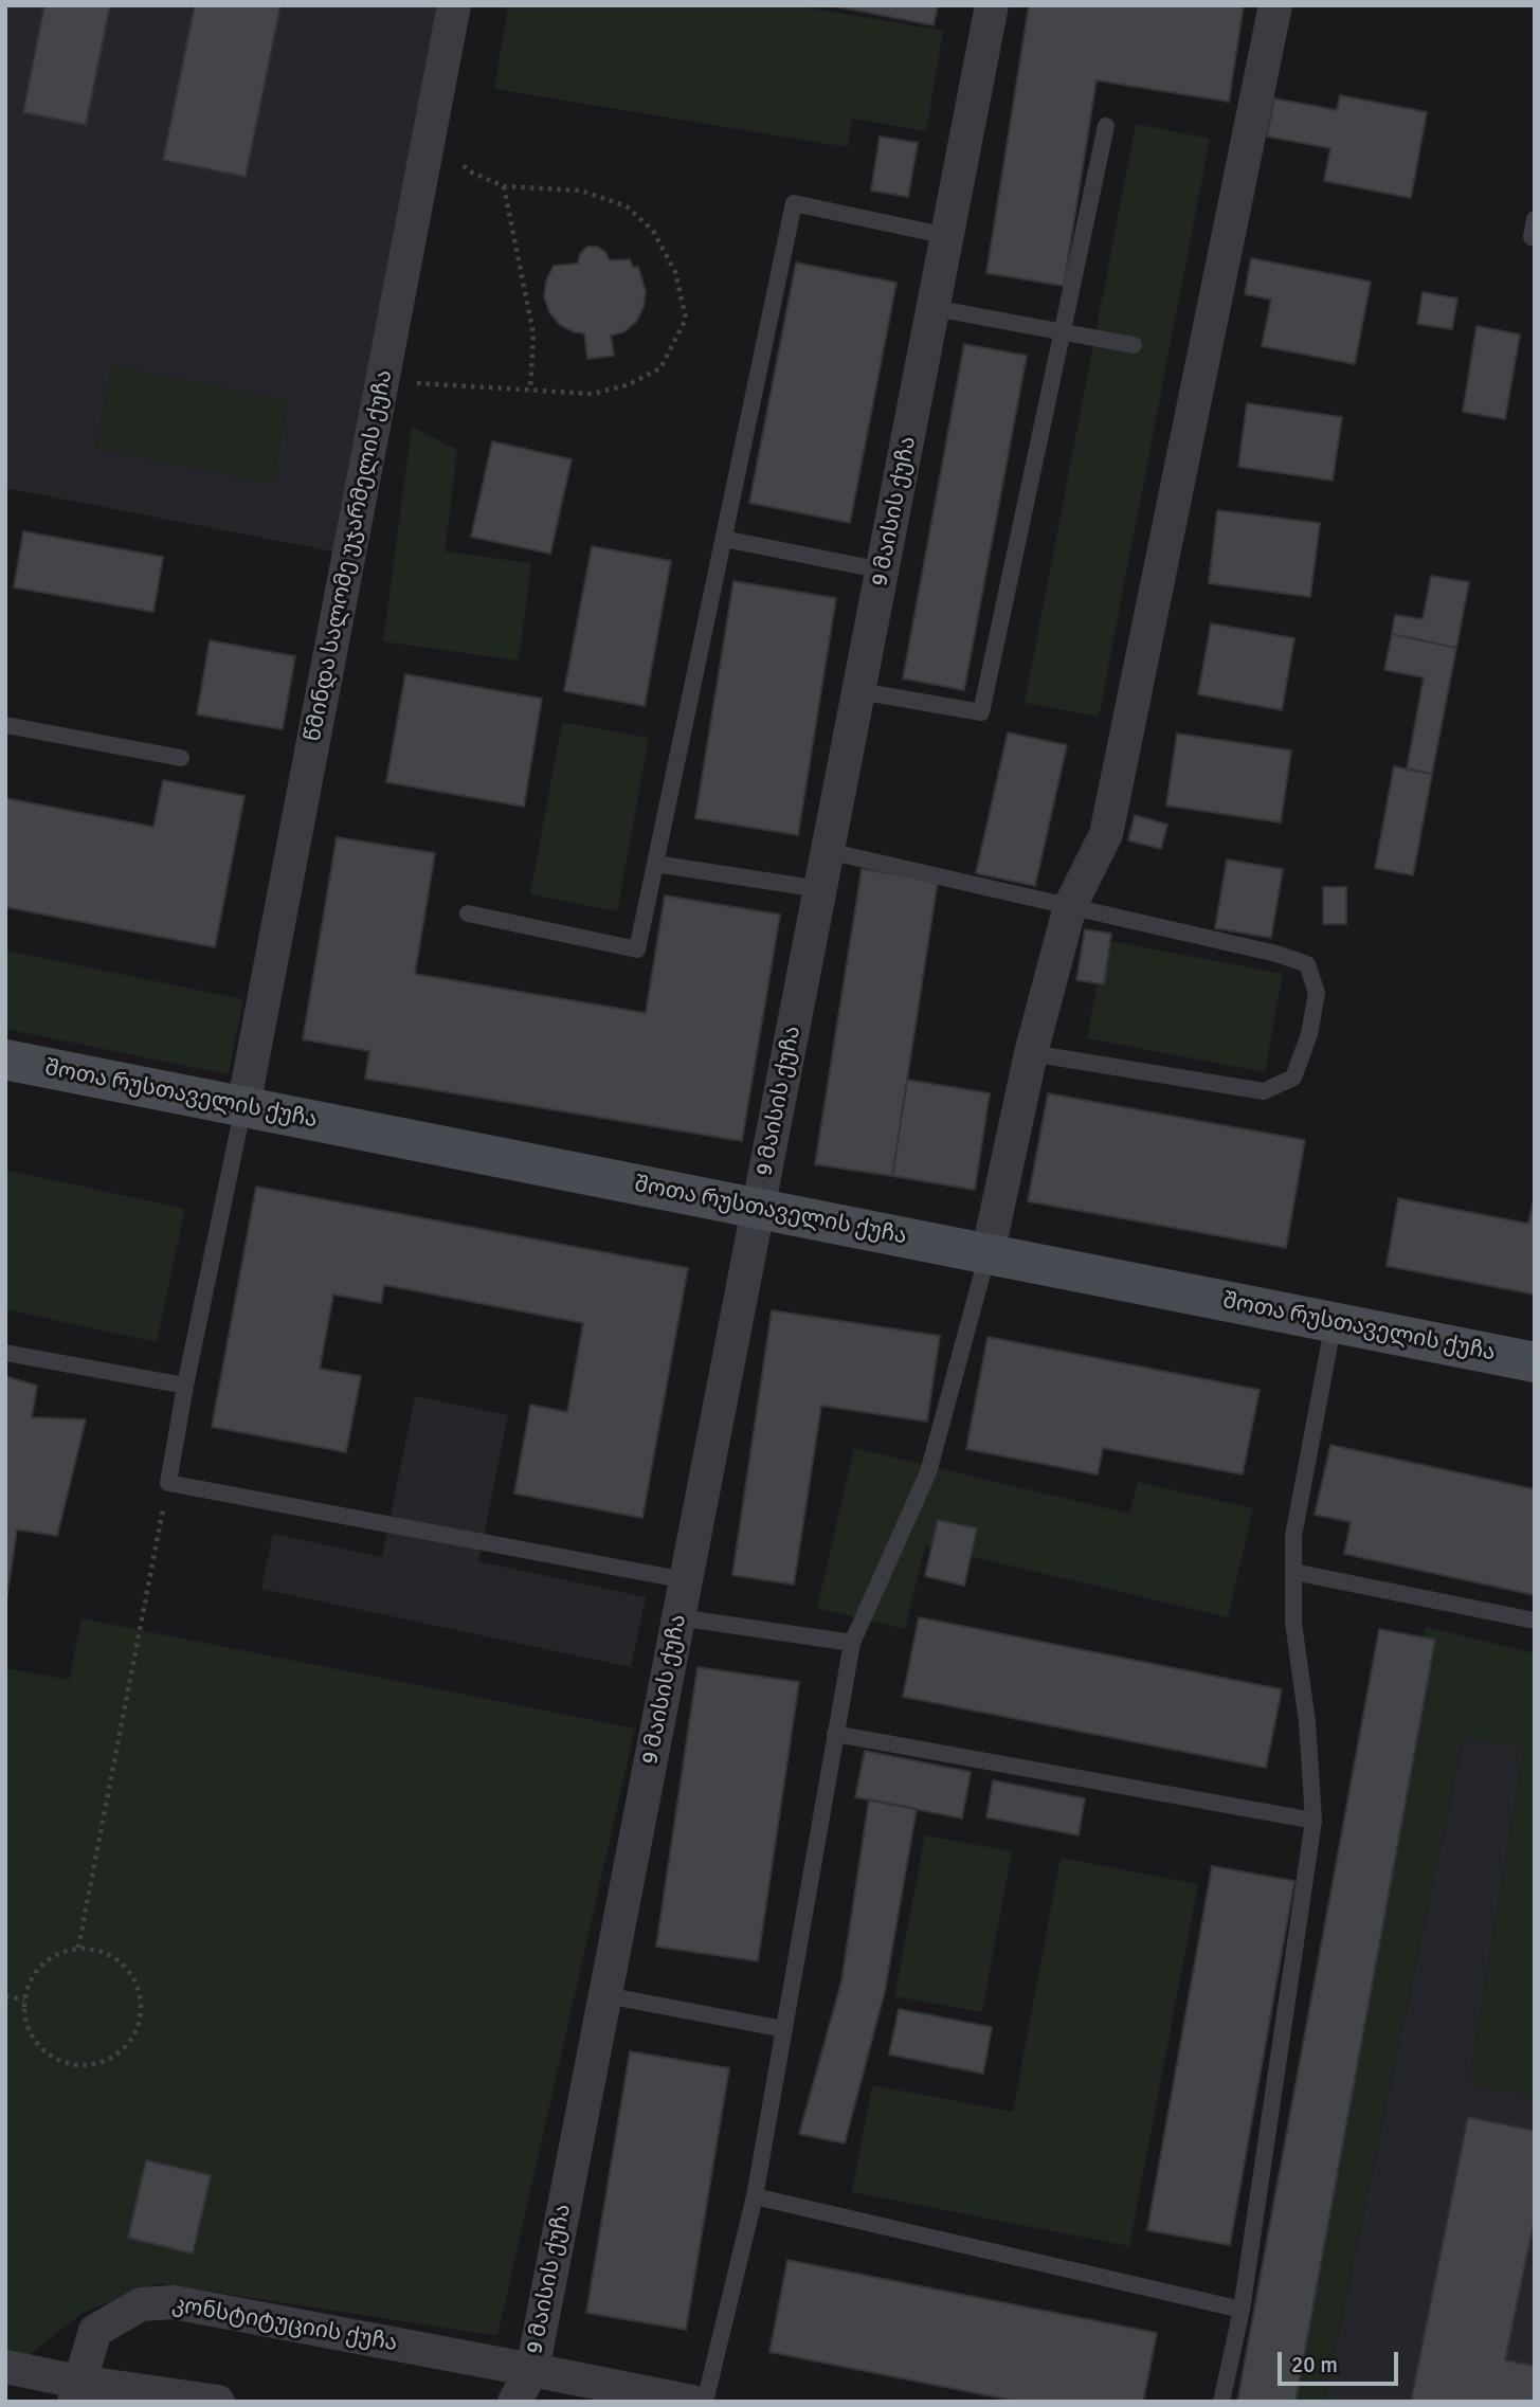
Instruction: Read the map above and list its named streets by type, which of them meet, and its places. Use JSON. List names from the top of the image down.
{
  "streets": {
    "street": [
      "9 მაისის ქუჩა",
      "წმინდა სალომე უჯარმელის ქუჩა",
      "შოთა რუსთაველის ქუჩა",
      "კონსტიტუციის ქუჩა"
    ]
  },
  "crossings": [
    ["9 მაისის ქუჩა", "შოთა რუსთაველის ქუჩა"],
    ["9 მაისის ქუჩა", "კონსტიტუციის ქუჩა"],
    ["წმინდა სალომე უჯარმელის ქუჩა", "შოთა რუსთაველის ქუჩა"]
  ],
  "scale_bar": "20 m"
}
